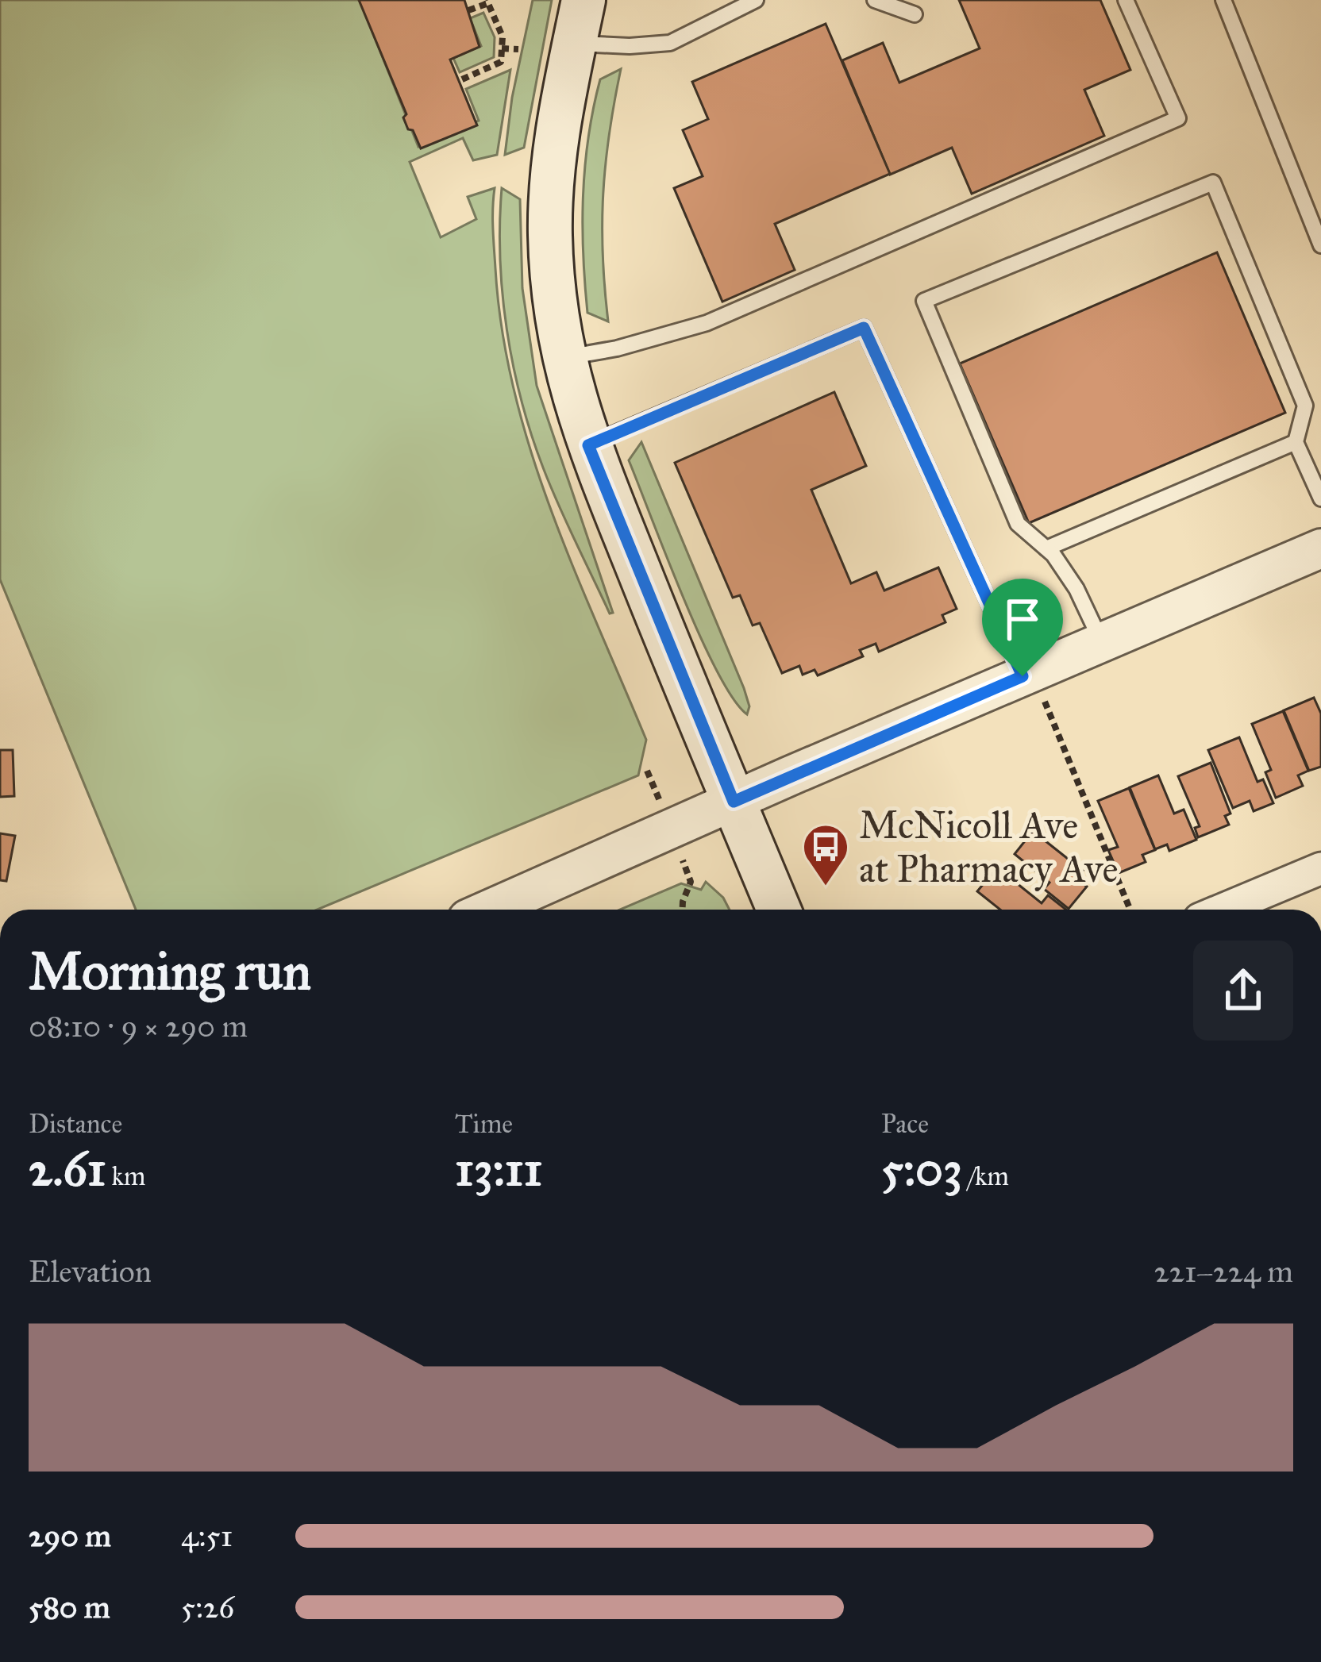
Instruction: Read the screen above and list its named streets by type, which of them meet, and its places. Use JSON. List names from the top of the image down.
{
  "places": {
    "bus stop": ["McNicoll Ave at Pharmacy Ave"]
  },
  "page": {
    "heading": ["Morning run", "08:10 · 9 × 290 m"],
    "stats": [
      ["Distance", "2.61 km"],
      ["Time", "13:11"],
      ["Pace", "5:03 /km"]
    ],
    "chart": ["Elevation", "221–224 m"],
    "list": [
      {
        "name": "290 m",
        "note": "4:51"
      },
      {
        "name": "580 m",
        "note": "5:26"
      }
    ]
  }
}
